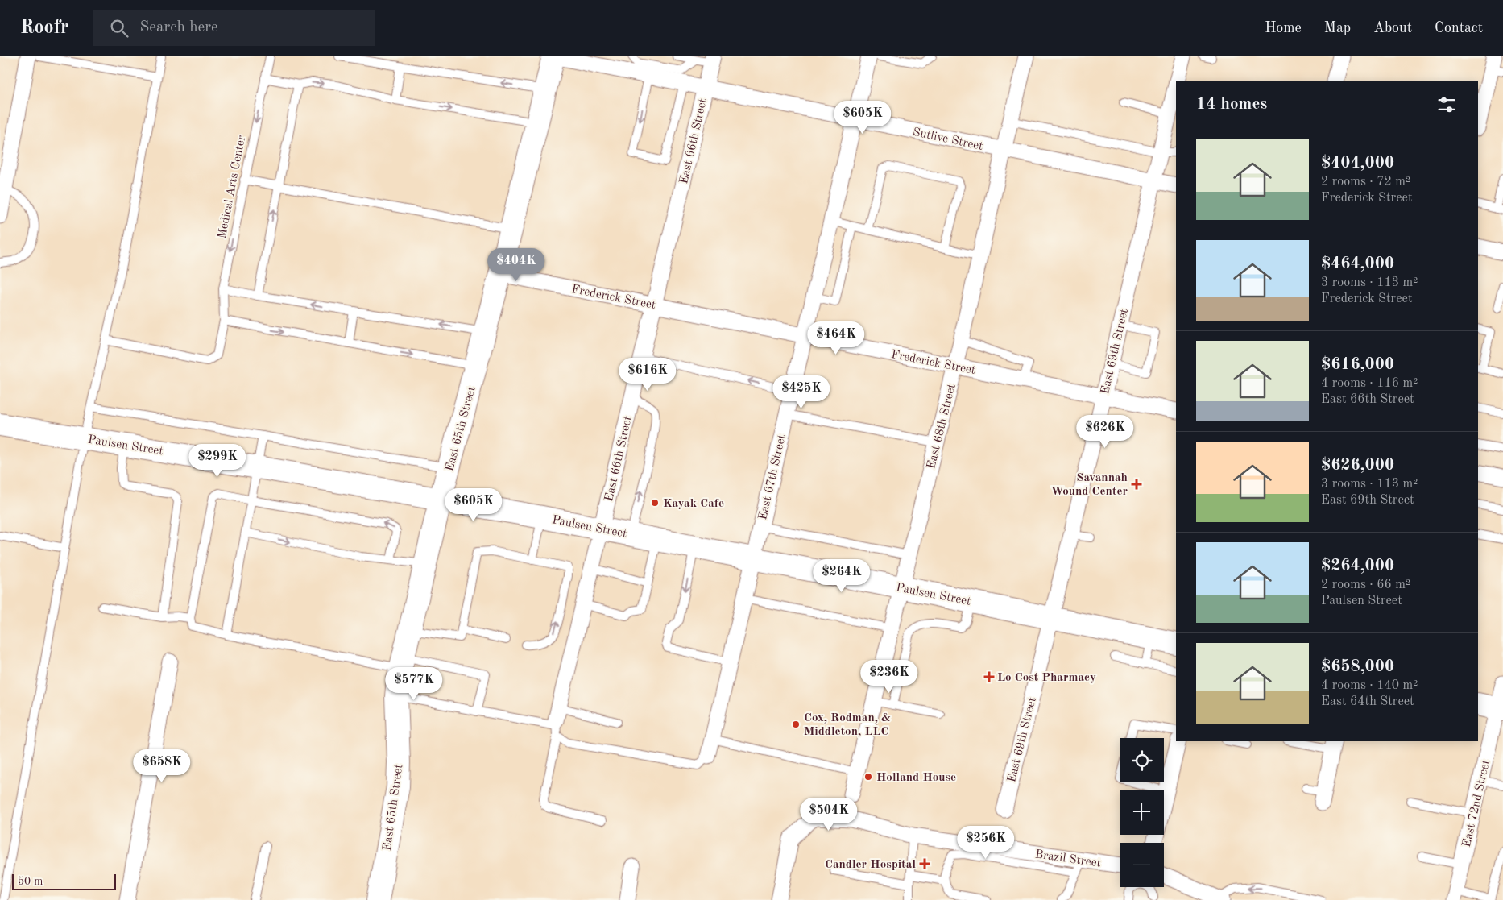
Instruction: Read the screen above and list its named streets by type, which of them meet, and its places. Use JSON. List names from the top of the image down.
{
  "streets": {
    "street": [
      "Sutlive Street",
      "East 66th Street",
      "Frederick Street",
      "East 69th Street",
      "East 68th Street",
      "East 65th Street",
      "Paulsen Street",
      "East 67th Street",
      "East 72nd Street",
      "Brazil Street"
    ],
    "lane": ["Medical Arts Center"]
  },
  "crossings": [
    ["Sutlive Street", "East 66th Street"],
    ["Sutlive Street", "East 69th Street"],
    ["Sutlive Street", "East 68th Street"],
    ["Sutlive Street", "East 65th Street"],
    ["Sutlive Street", "East 67th Street"],
    ["East 66th Street", "Frederick Street"],
    ["East 66th Street", "Paulsen Street"],
    ["Frederick Street", "East 69th Street"],
    ["Frederick Street", "East 68th Street"],
    ["Frederick Street", "East 65th Street"],
    ["Frederick Street", "East 67th Street"],
    ["East 69th Street", "Paulsen Street"],
    ["East 68th Street", "Paulsen Street"],
    ["East 65th Street", "Paulsen Street"],
    ["Paulsen Street", "East 67th Street"]
  ],
  "places": {
    "health": ["Savannah Wound Center", "Lo Cost Pharmacy", "Candler Hospital"],
    "other": ["Kayak Cafe", "Cox, Rodman, & Middleton, LLC", "Holland House"]
  },
  "scale_bar": "50 m",
  "page": {
    "header": "Roofr",
    "search": "Search here",
    "nav": [
      "Home",
      "Map",
      "About",
      "Contact"
    ],
    "heading": "14 homes",
    "price": [
      "$605K",
      "$404K",
      "$464K",
      "$616K",
      "$425K",
      "$626K",
      "$299K",
      "$605K",
      "$264K",
      "$236K",
      "$577K",
      "$658K",
      "$504K",
      "$256K"
    ],
    "list": [
      {
        "name": "$404,000",
        "note": "2 rooms · 72 m² · Frederick Street"
      },
      {
        "name": "$464,000",
        "note": "3 rooms · 113 m² · Frederick Street"
      },
      {
        "name": "$616,000",
        "note": "4 rooms · 116 m² · East 66th Street"
      },
      {
        "name": "$626,000",
        "note": "3 rooms · 113 m² · East 69th Street"
      },
      {
        "name": "$264,000",
        "note": "2 rooms · 66 m² · Paulsen Street"
      },
      {
        "name": "$658,000",
        "note": "4 rooms · 140 m² · East 64th Street"
      }
    ],
    "map_buttons": ["+", "−"],
    "scale": "50 m"
  }
}
